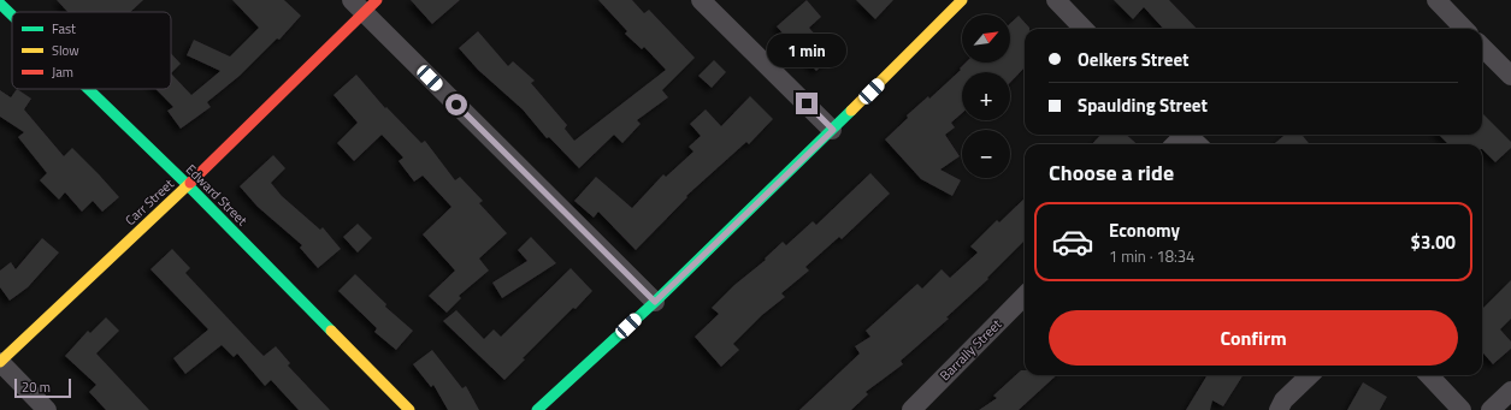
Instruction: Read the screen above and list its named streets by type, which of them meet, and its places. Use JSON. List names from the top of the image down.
{
  "streets": {
    "street": ["Edward Street", "Carr Street", "Barrally Street"]
  },
  "crossings": [
    ["Edward Street", "Carr Street"]
  ],
  "legend": ["Fast", "Slow", "Jam"],
  "scale_bar": "20 m",
  "north": "top right",
  "page": {
    "map_buttons": ["+", "−"],
    "banner": ["Oelkers Street", "Spaulding Street"],
    "bubble": "1 min",
    "heading": "Choose a ride",
    "list": [
      {
        "name": "Economy",
        "note": "1 min · 18:34",
        "value": "$3.00"
      }
    ],
    "buttons": "Confirm",
    "scale": "20 m"
  }
}
